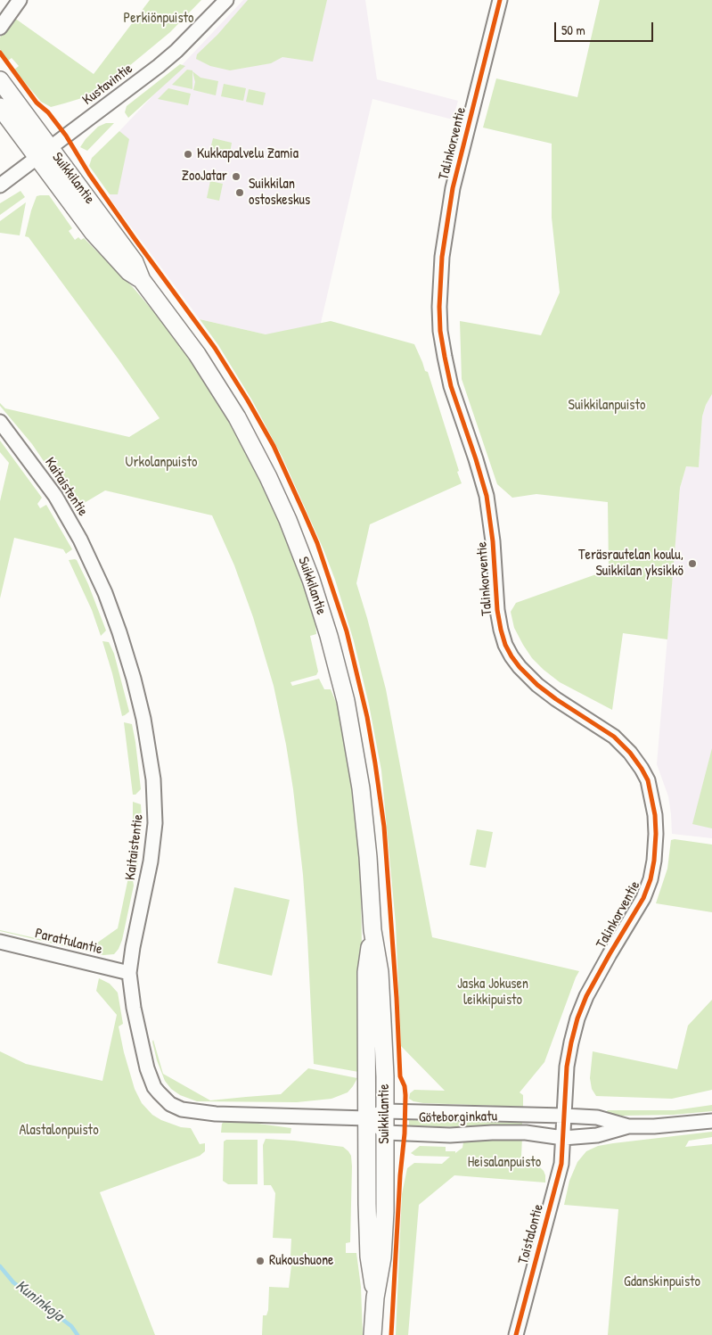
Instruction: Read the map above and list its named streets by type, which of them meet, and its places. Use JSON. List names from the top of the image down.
{
  "streets": {
    "main road": ["Suikkilantie"],
    "street": [
      "Kustavintie",
      "Talinkorventie",
      "Kaitaistentie",
      "Parattulantie",
      "Göteborginkatu",
      "Toistalontie"
    ]
  },
  "crossings": [
    ["Kustavintie", "Suikkilantie"],
    ["Talinkorventie", "Göteborginkatu"],
    ["Talinkorventie", "Toistalontie"],
    ["Suikkilantie", "Kaitaistentie"],
    ["Suikkilantie", "Göteborginkatu"],
    ["Kaitaistentie", "Parattulantie"],
    ["Kaitaistentie", "Göteborginkatu"],
    ["Göteborginkatu", "Toistalontie"]
  ],
  "water": ["Kuninkoja"],
  "parks": [
    "Perkiönpuisto",
    "Suikkilanpuisto",
    "Urkolanpuisto",
    "Jaska Jokusen leikkipuisto",
    "Alastalonpuisto",
    "Heisalanpuisto",
    "Gdanskinpuisto"
  ],
  "places": [
    "Kukkapalvelu Zamia",
    "ZooJatar",
    "Suikkilan ostoskeskus",
    "Teräsrautelan koulu, Suikkilan yksikkö",
    "Rukoushuone"
  ],
  "scale_bar": "50 m"
}
